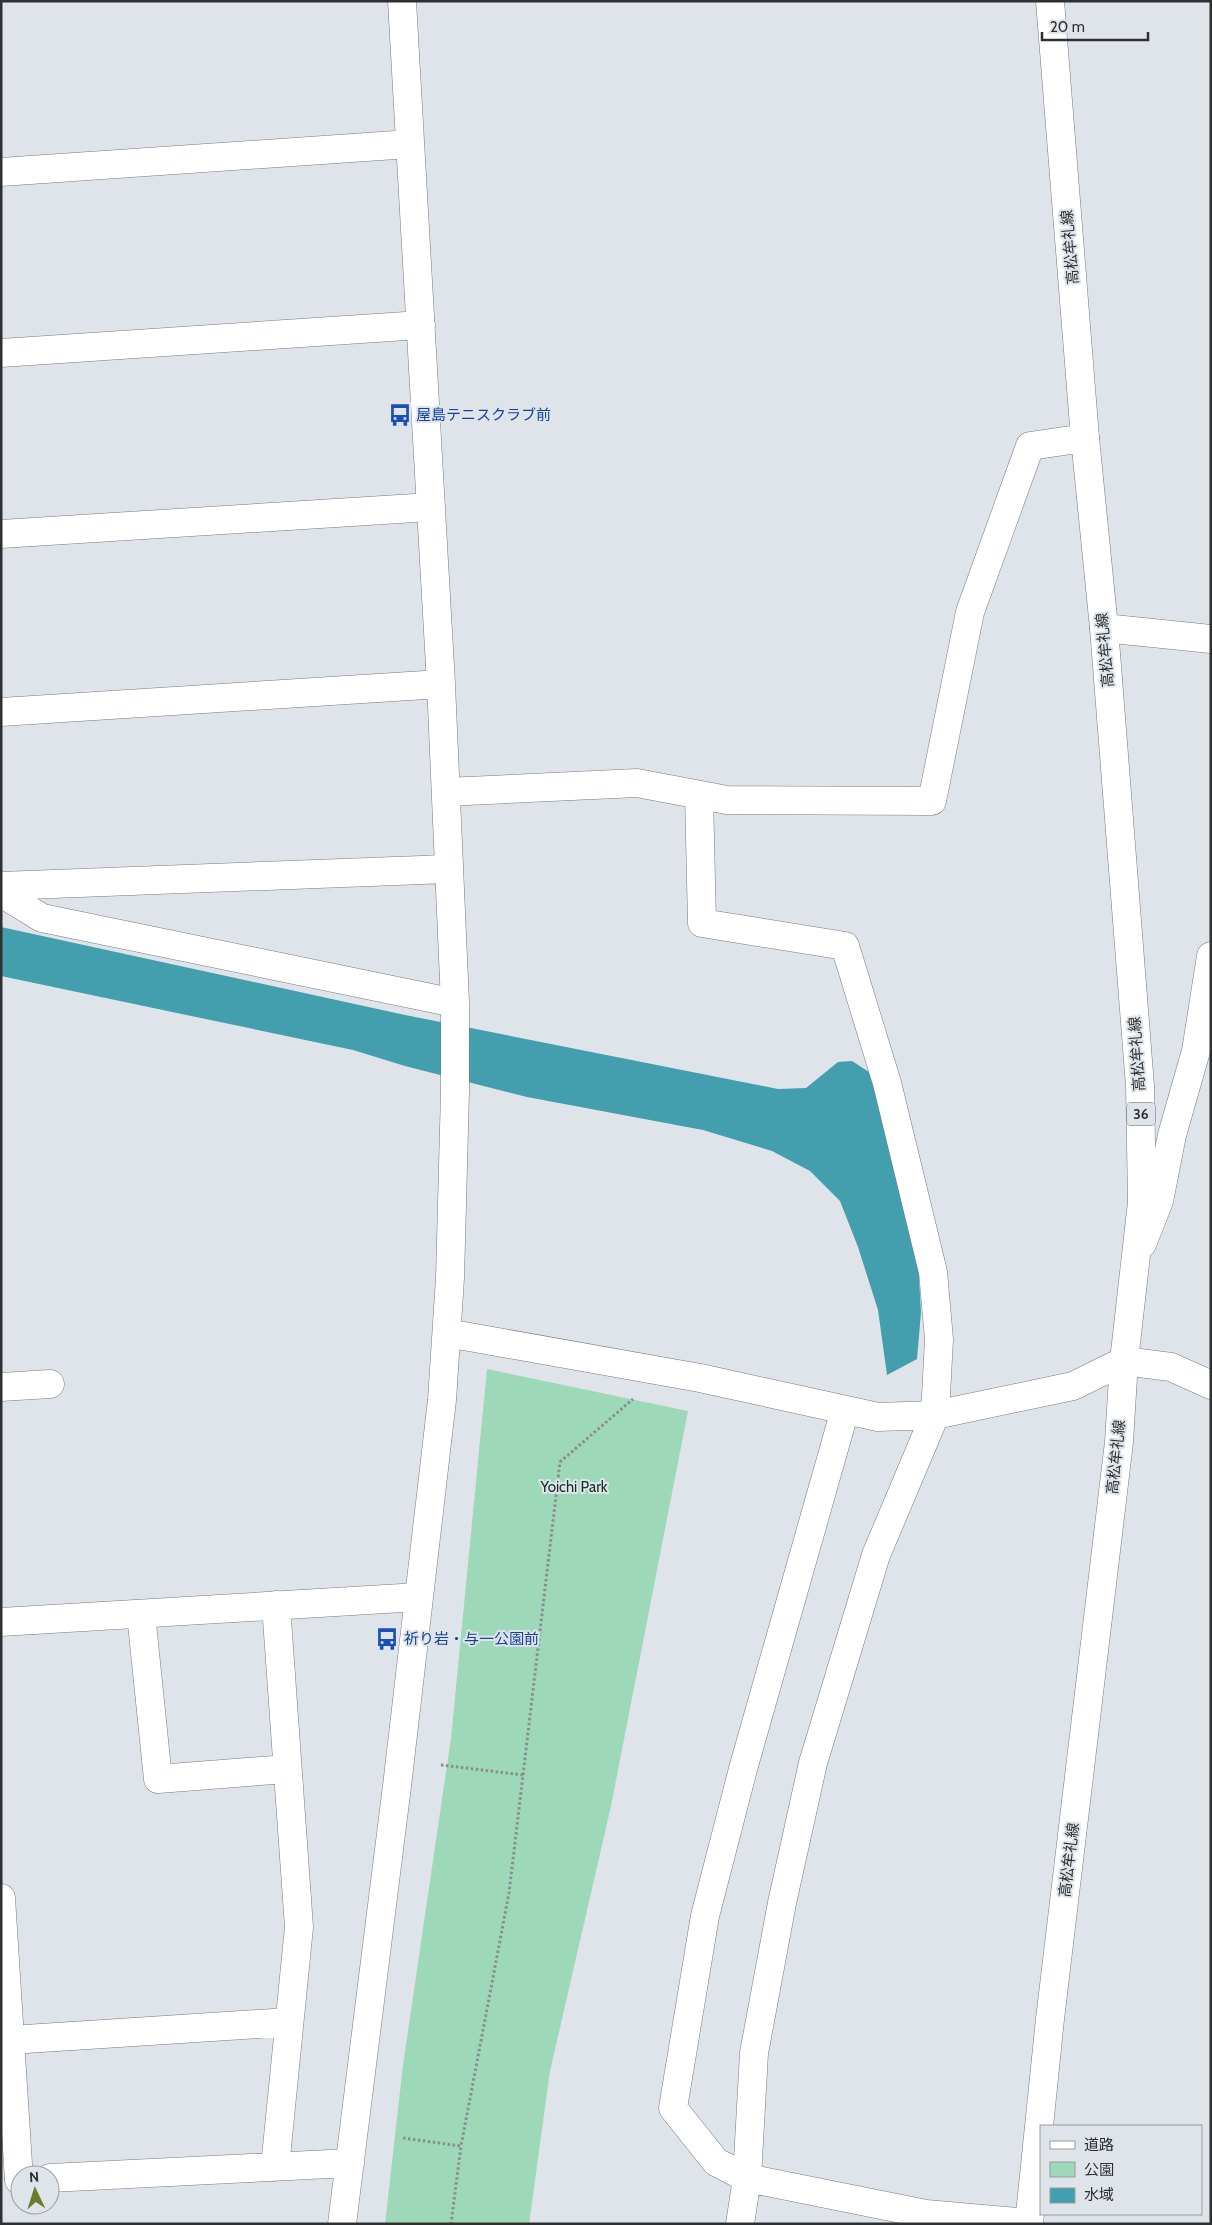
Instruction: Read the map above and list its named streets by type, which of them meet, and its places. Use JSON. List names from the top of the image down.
{
  "streets": {
    "street": ["高松牟礼線", "36"]
  },
  "parks": ["Yoichi Park"],
  "places": {
    "bus stop": ["屋島テニスクラブ前", "祈り岩・与一公園前"]
  },
  "legend": ["道路", "公園", "水域"],
  "scale_bar": "20 m",
  "north": "top"
}
